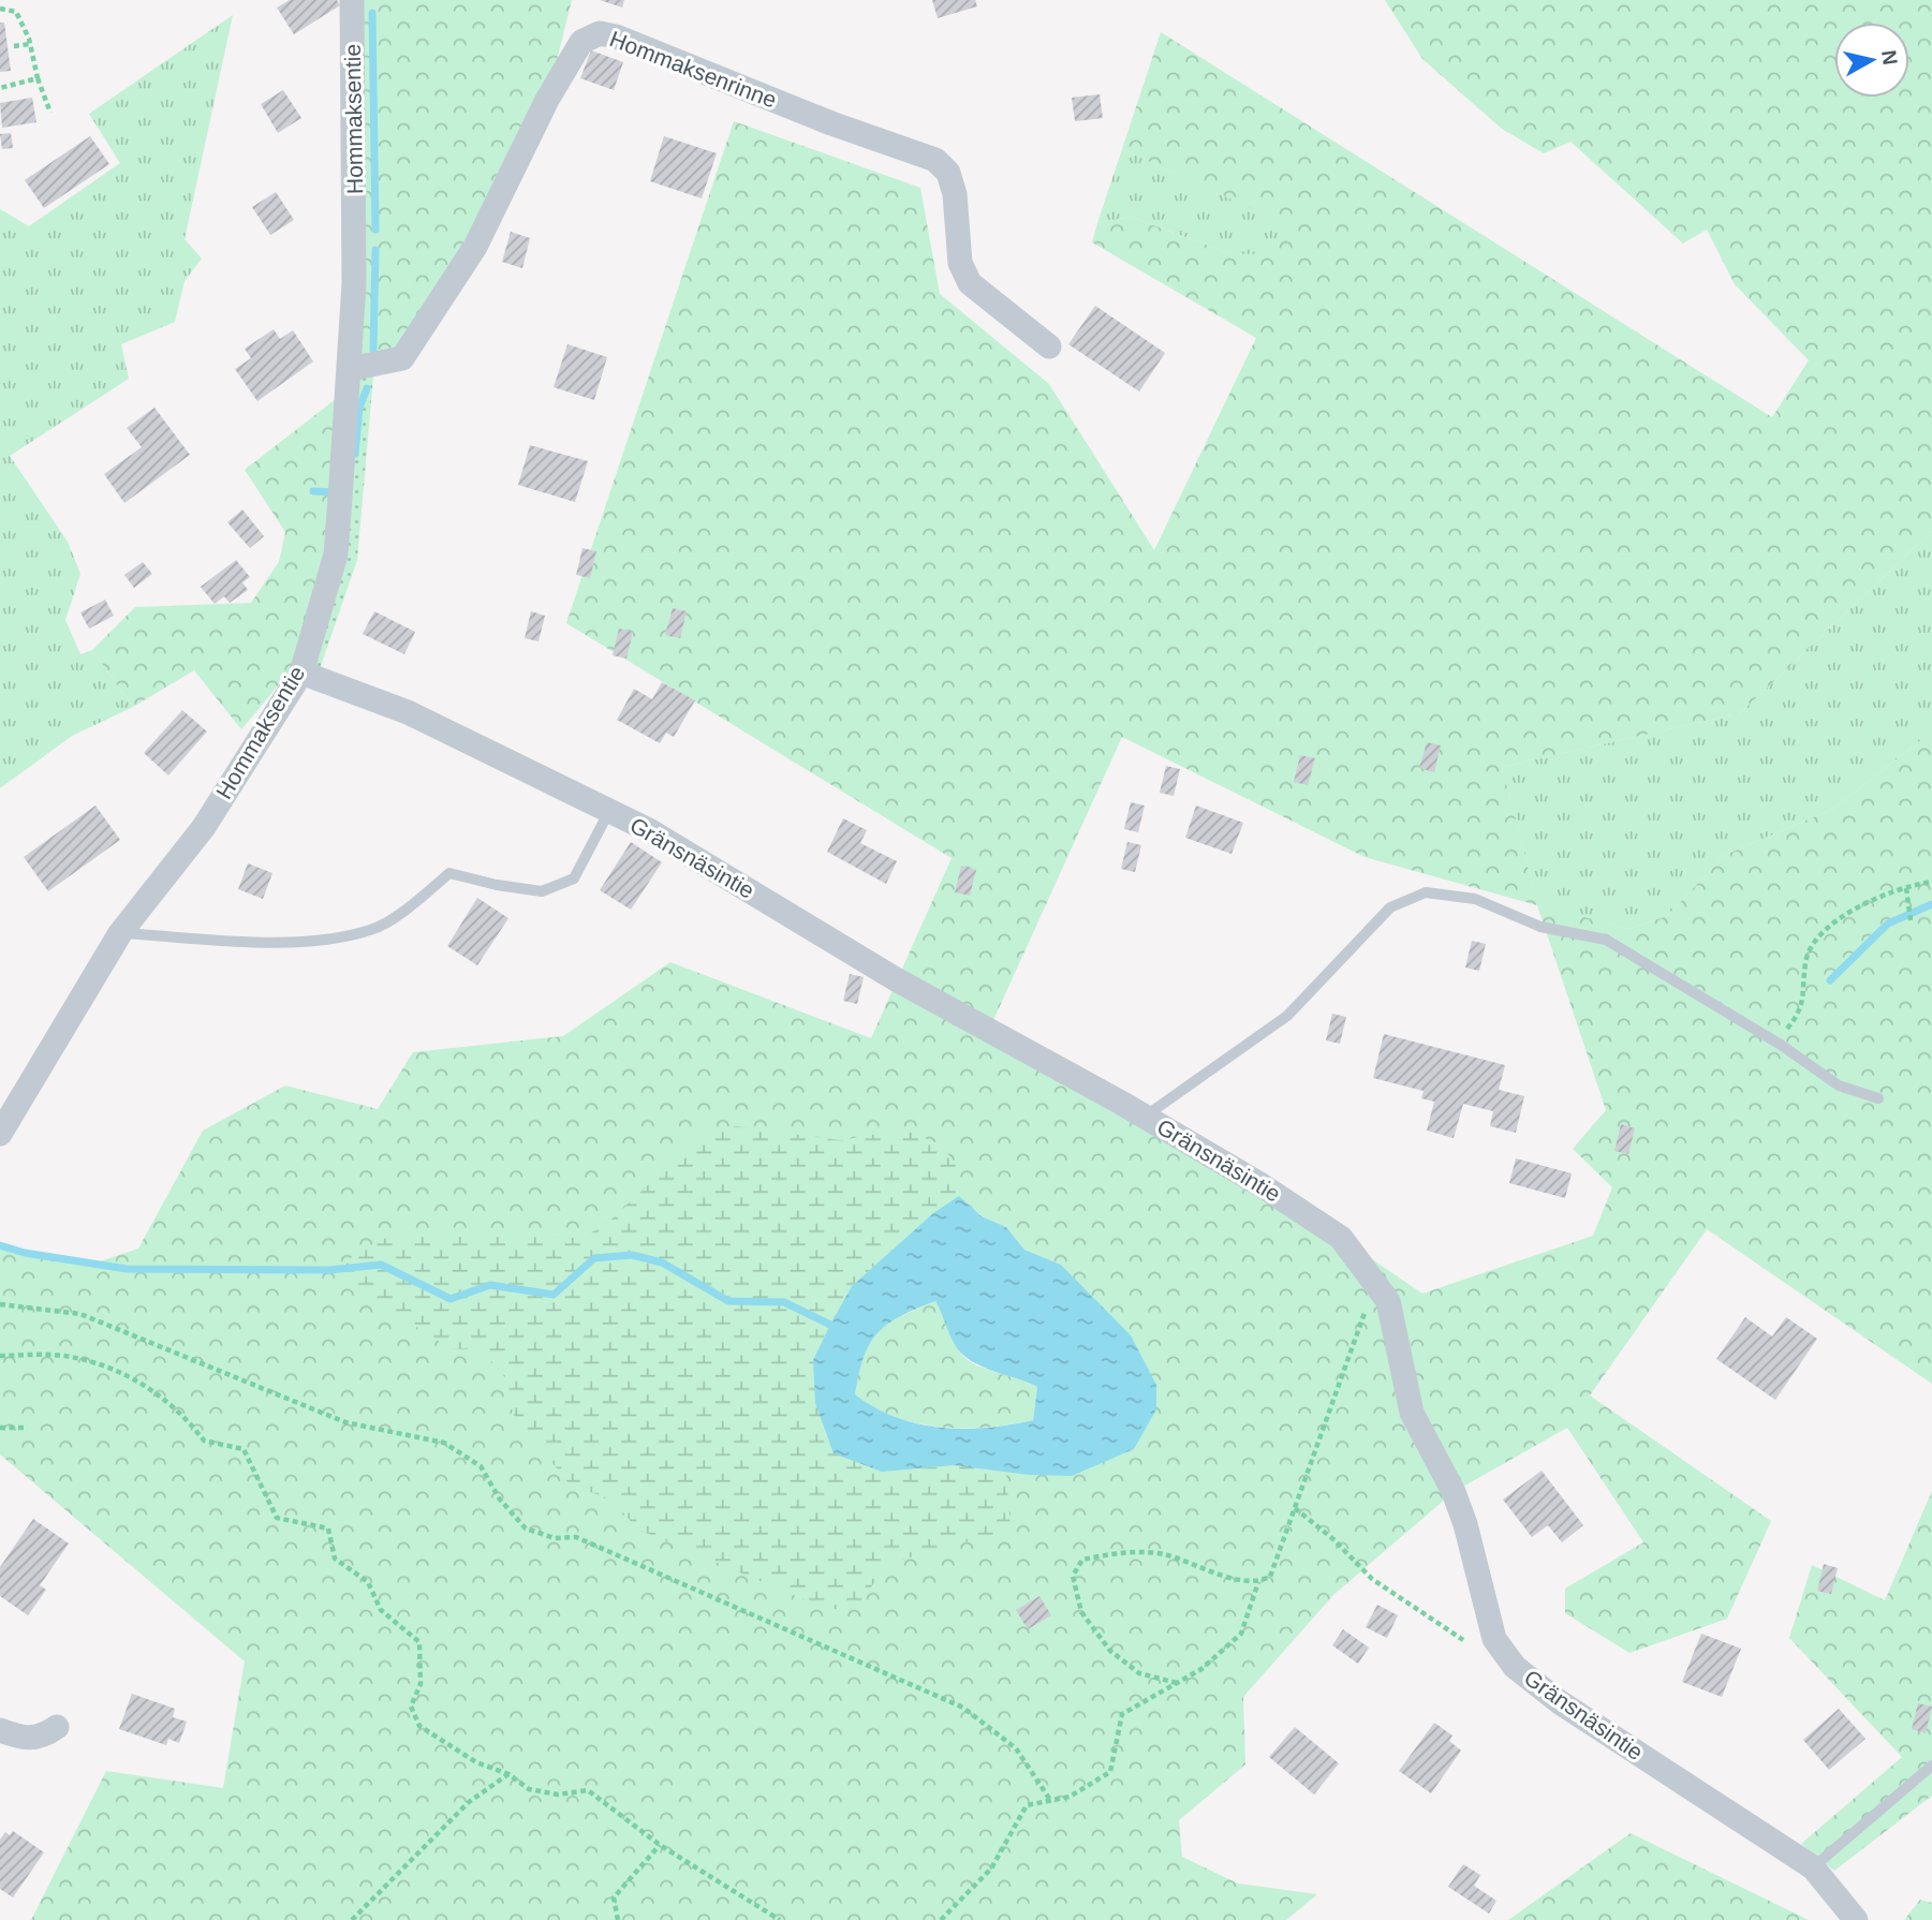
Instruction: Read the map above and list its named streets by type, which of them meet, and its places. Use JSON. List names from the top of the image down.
{
  "streets": {
    "street": ["Hommaksenrinne", "Hommaksentie", "Gränsnäsintie"]
  },
  "crossings": [
    ["Hommaksenrinne", "Hommaksentie"],
    ["Hommaksentie", "Gränsnäsintie"]
  ],
  "north": "right"
}
